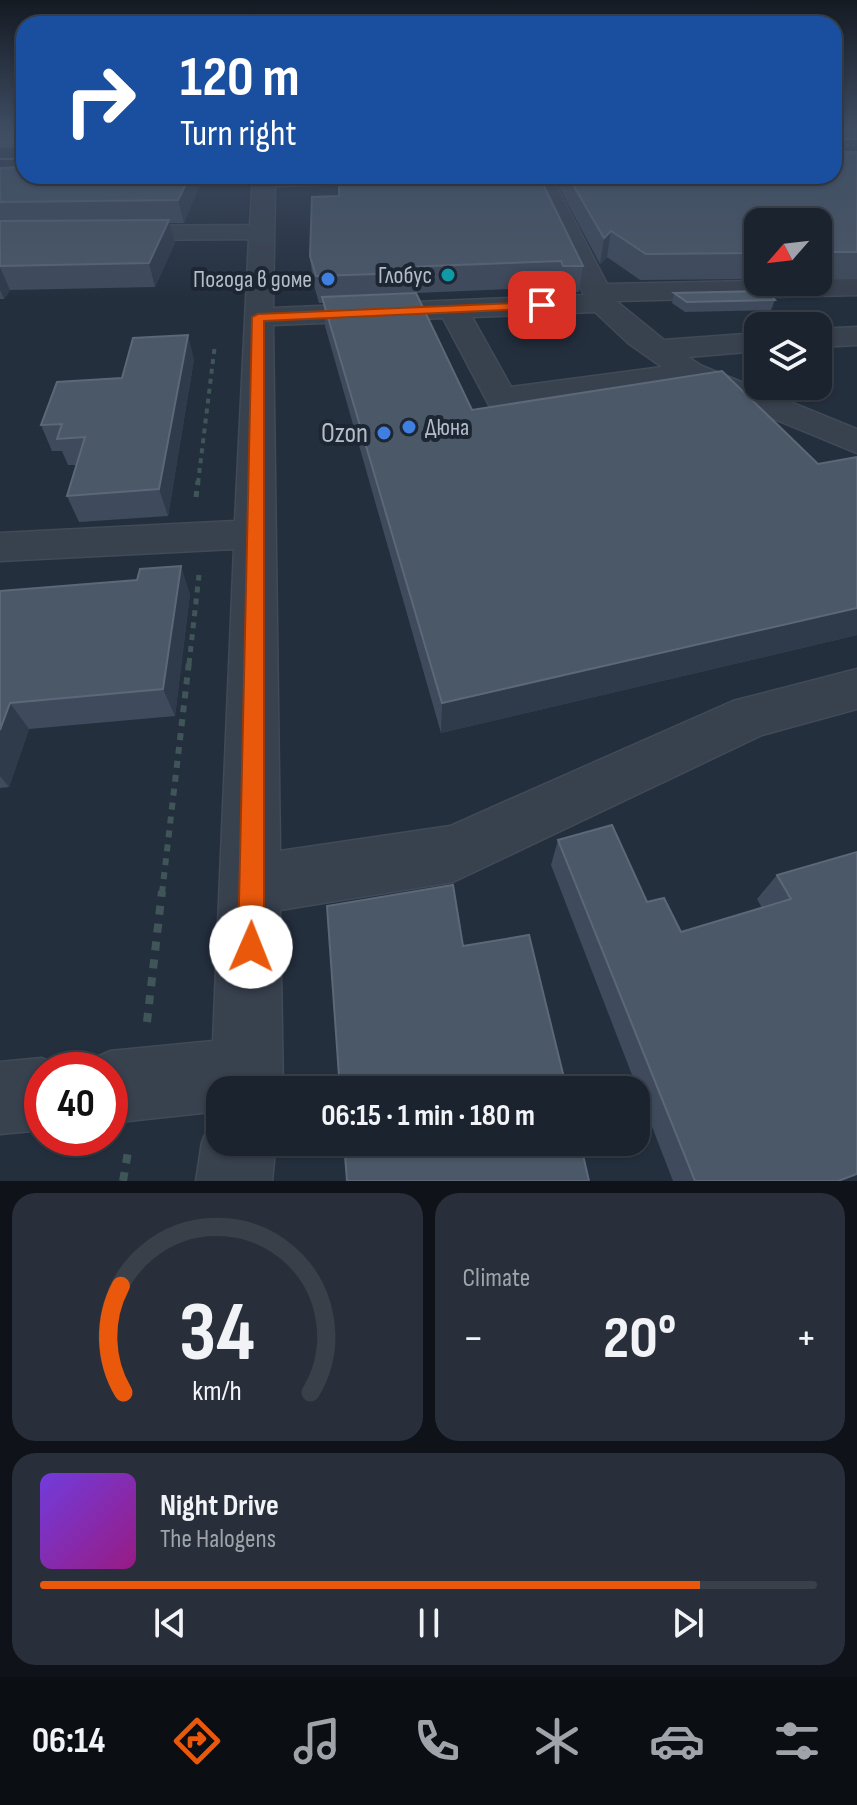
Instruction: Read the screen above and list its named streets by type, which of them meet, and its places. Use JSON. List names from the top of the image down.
{
  "places": [
    "Глобус",
    "Погода в доме",
    "Дюна",
    "Ozon"
  ],
  "north": "bottom left",
  "page": {
    "turn": ["120 m", "Turn right"],
    "limit": "40",
    "trip": "06:15 · 1 min · 180 m",
    "tile": "Climate",
    "heat": ["−", "20°", "+"],
    "song": ["Night Drive", "The Halogens"],
    "tabs": "06:14",
    "gauge": ["34", "km/h"]
  }
}
